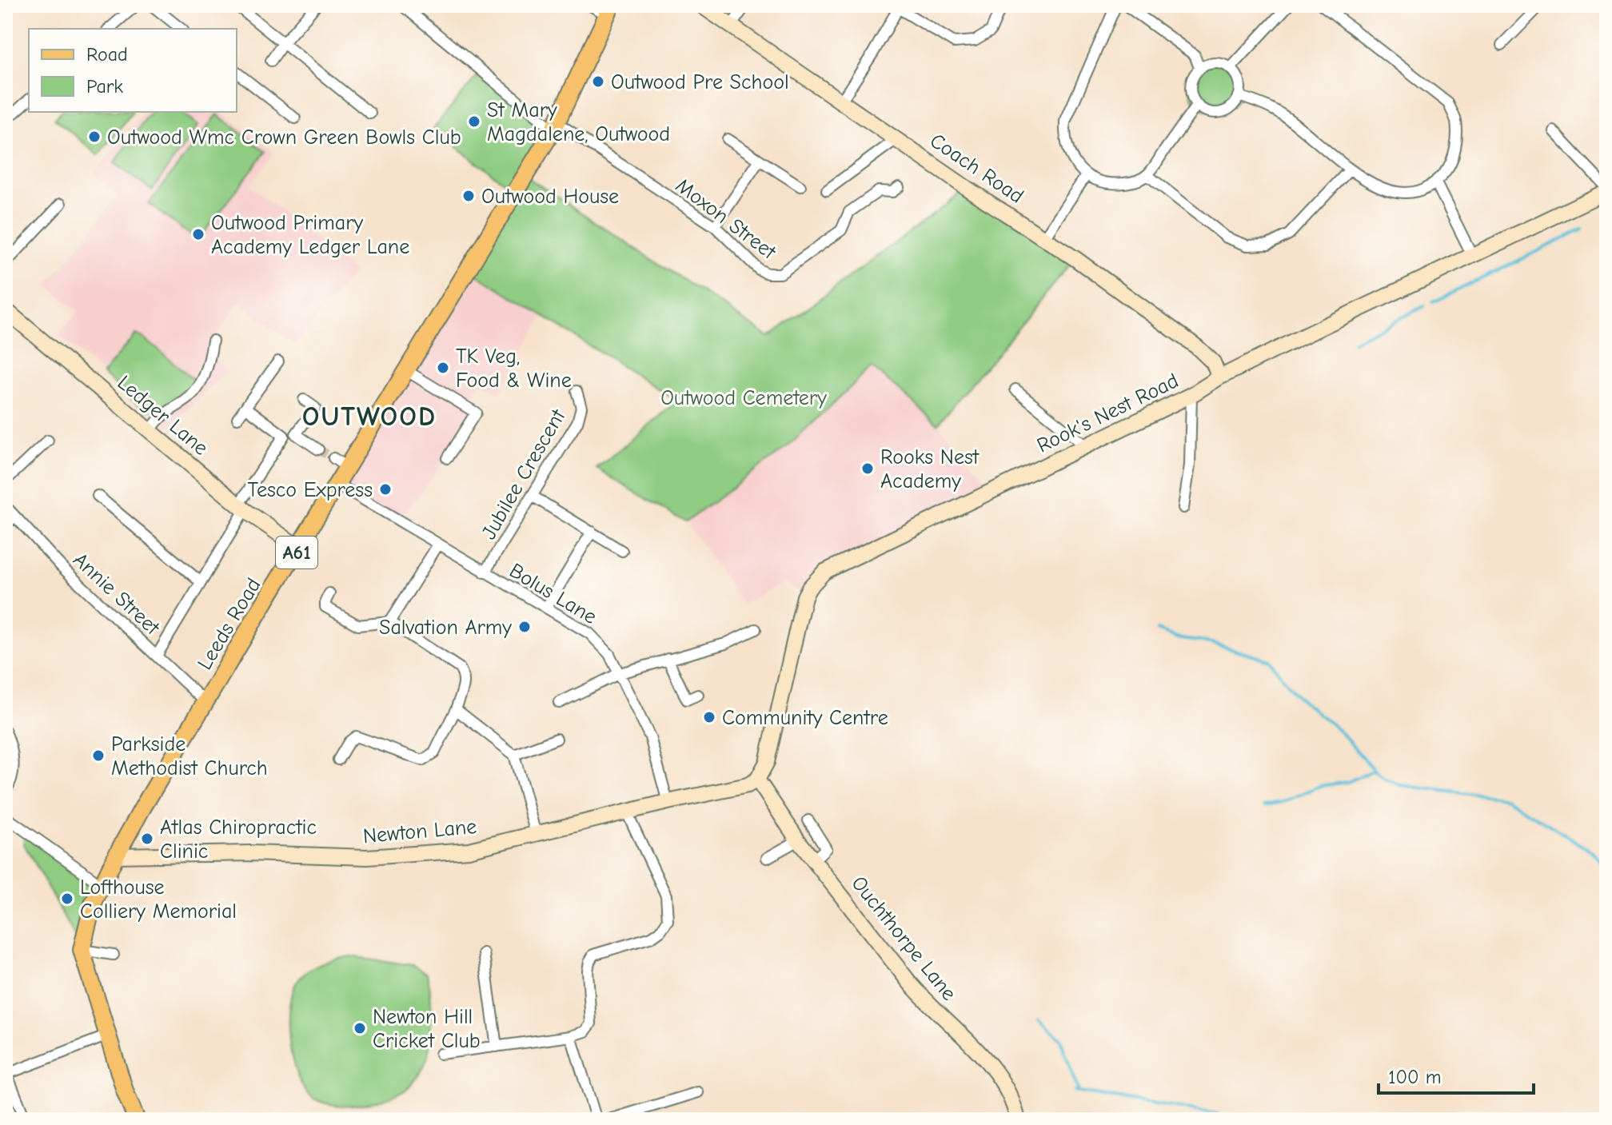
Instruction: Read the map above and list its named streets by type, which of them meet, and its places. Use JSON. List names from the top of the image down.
{
  "streets": {
    "main road": ["A61", "Leeds Road"],
    "street": [
      "Coach Road",
      "Moxon Street",
      "Rook's Nest Road",
      "Ledger Lane",
      "Jubilee Crescent",
      "Annie Street",
      "Bolus Lane",
      "Newton Lane",
      "Ouchthorpe Lane"
    ]
  },
  "crossings": [
    ["Coach Road", "Rook's Nest Road"],
    ["Moxon Street", "Leeds Road"],
    ["Rook's Nest Road", "Newton Lane"],
    ["Rook's Nest Road", "Ouchthorpe Lane"],
    ["Ledger Lane", "Leeds Road"],
    ["Jubilee Crescent", "Bolus Lane"],
    ["Annie Street", "Leeds Road"],
    ["Bolus Lane", "Leeds Road"],
    ["Bolus Lane", "Newton Lane"],
    ["Leeds Road", "Newton Lane"],
    ["Newton Lane", "Ouchthorpe Lane"]
  ],
  "districts": ["OUTWOOD"],
  "parks": ["Outwood Cemetery"],
  "places": [
    "Outwood Pre School",
    "St Mary Magdalene, Outwood",
    "Outwood Wmc Crown Green Bowls Club",
    "Outwood House",
    "Outwood Primary Academy Ledger Lane",
    "TK Veg, Food & Wine",
    "Rooks Nest Academy",
    "Tesco Express",
    "Salvation Army",
    "Community Centre",
    "Parkside Methodist Church",
    "Atlas Chiropractic Clinic",
    "Lofthouse Colliery Memorial",
    "Newton Hill Cricket Club"
  ],
  "legend": ["Road", "Park"],
  "scale_bar": "100 m"
}
